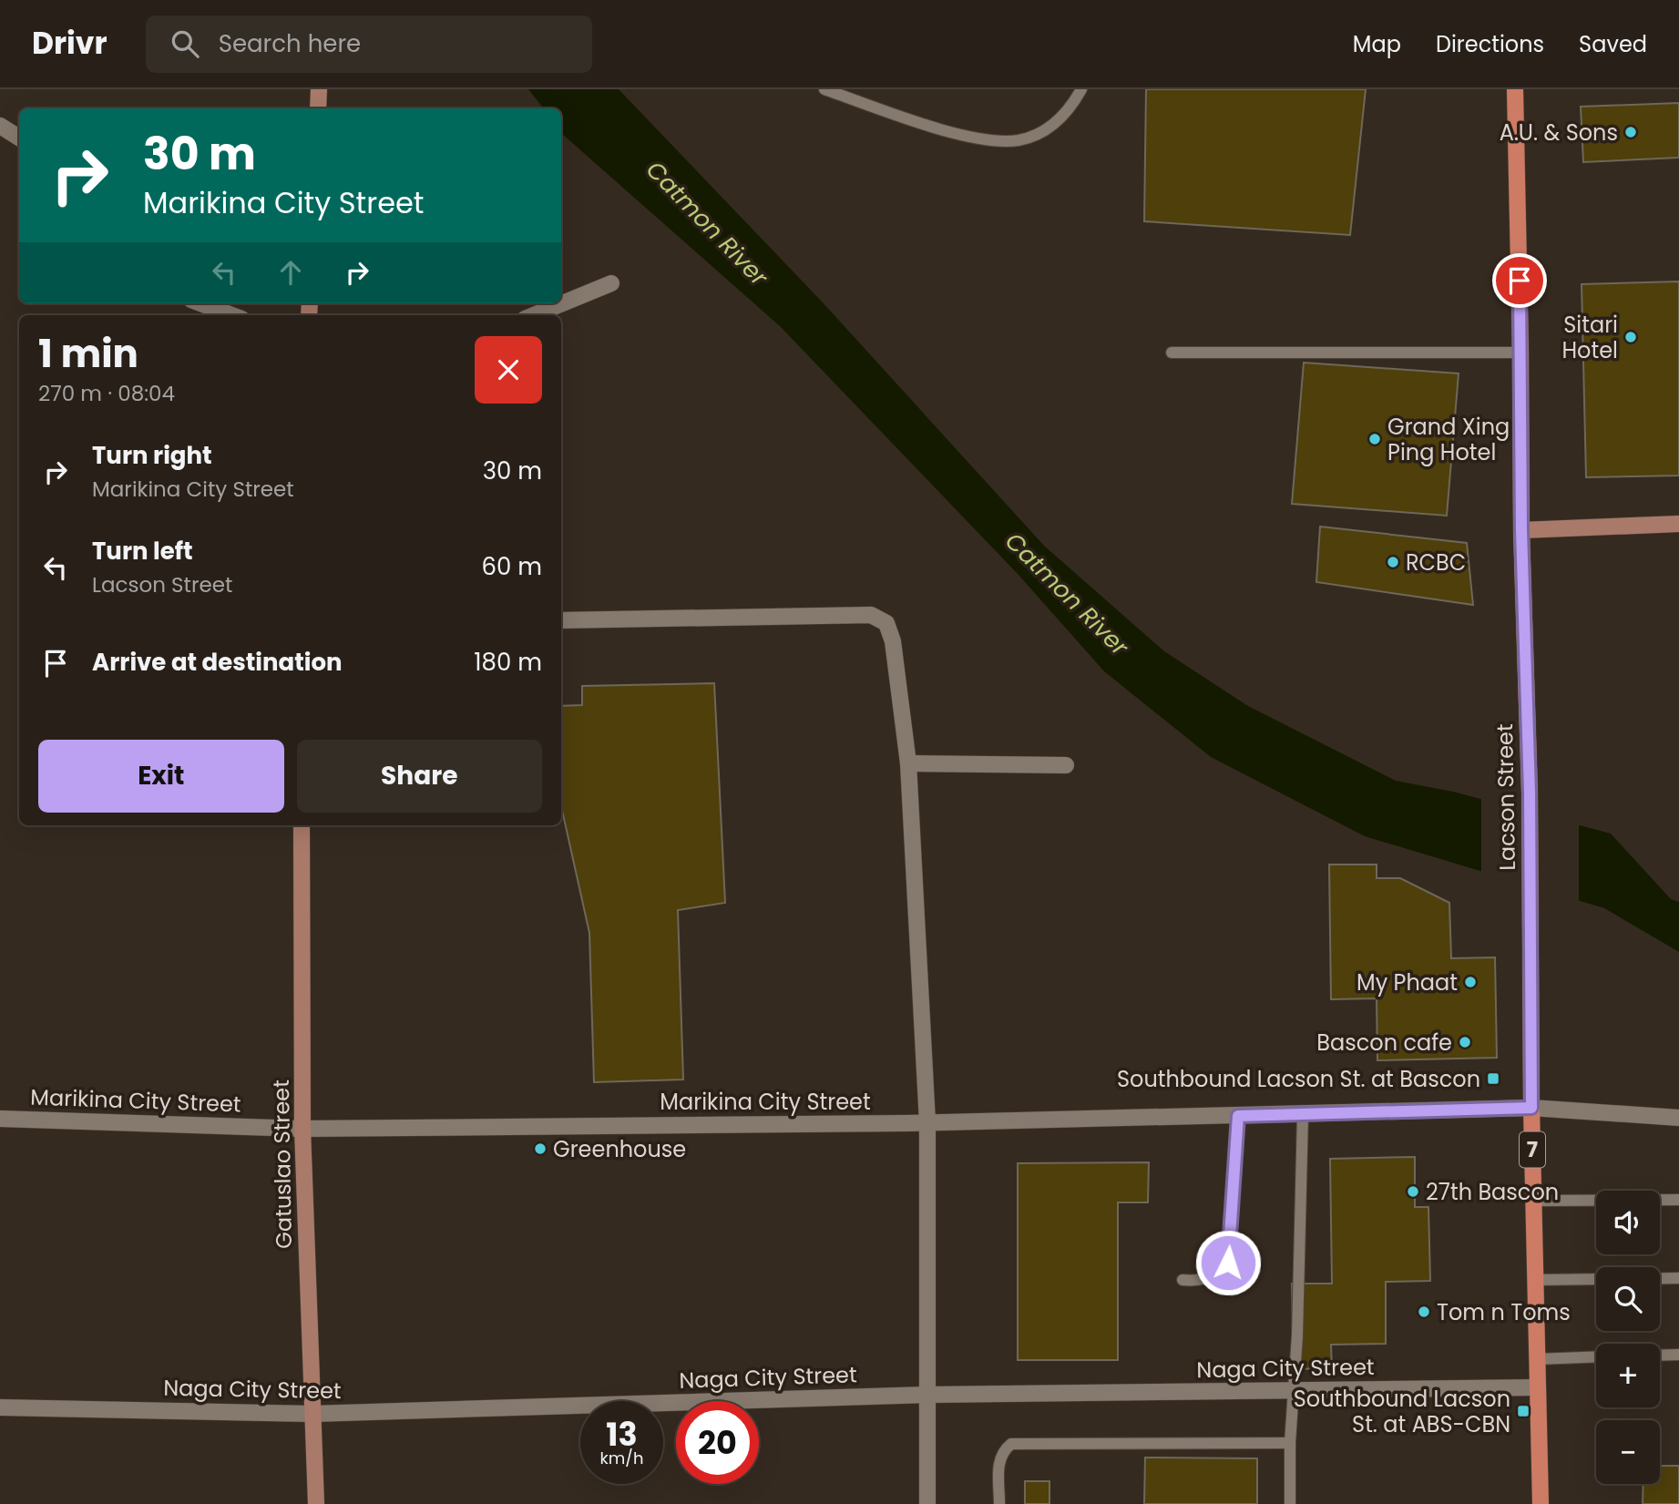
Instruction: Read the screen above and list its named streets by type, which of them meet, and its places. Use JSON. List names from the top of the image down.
{
  "streets": {
    "main road": ["Lacson Street", "7"],
    "street": ["Marikina City Street", "Gatuslao Street", "Naga City Street"]
  },
  "crossings": [
    ["Lacson Street", "Marikina City Street"],
    ["Lacson Street", "Naga City Street"],
    ["Marikina City Street", "Gatuslao Street"],
    ["Gatuslao Street", "Naga City Street"]
  ],
  "water": ["Catmon River"],
  "places": {
    "other": [
      "A.U. & Sons",
      "Sitari Hotel",
      "Grand Xing Ping Hotel",
      "RCBC",
      "My Phaat",
      "Bascon cafe",
      "Greenhouse",
      "27th Bascon",
      "Tom n Toms"
    ],
    "transit": ["Southbound Lacson St. at Bascon", "Southbound Lacson St. at ABS-CBN"]
  },
  "page": {
    "header": "Drivr",
    "search": "Search here",
    "nav": ["Map", "Directions", "Saved"],
    "turn": ["30 m", "Marikina City Street"],
    "heading": ["1 min", "270 m · 08:04"],
    "list": [
      {
        "name": "Turn right",
        "note": "Marikina City Street",
        "value": "30 m"
      },
      {
        "name": "Turn left",
        "note": "Lacson Street",
        "value": "60 m"
      },
      {
        "name": "Arrive at destination",
        "value": "180 m"
      }
    ],
    "buttons": ["Exit", "Share"],
    "map_buttons": ["+", "−"],
    "speed": "13 km/h",
    "limit": "20"
  }
}
